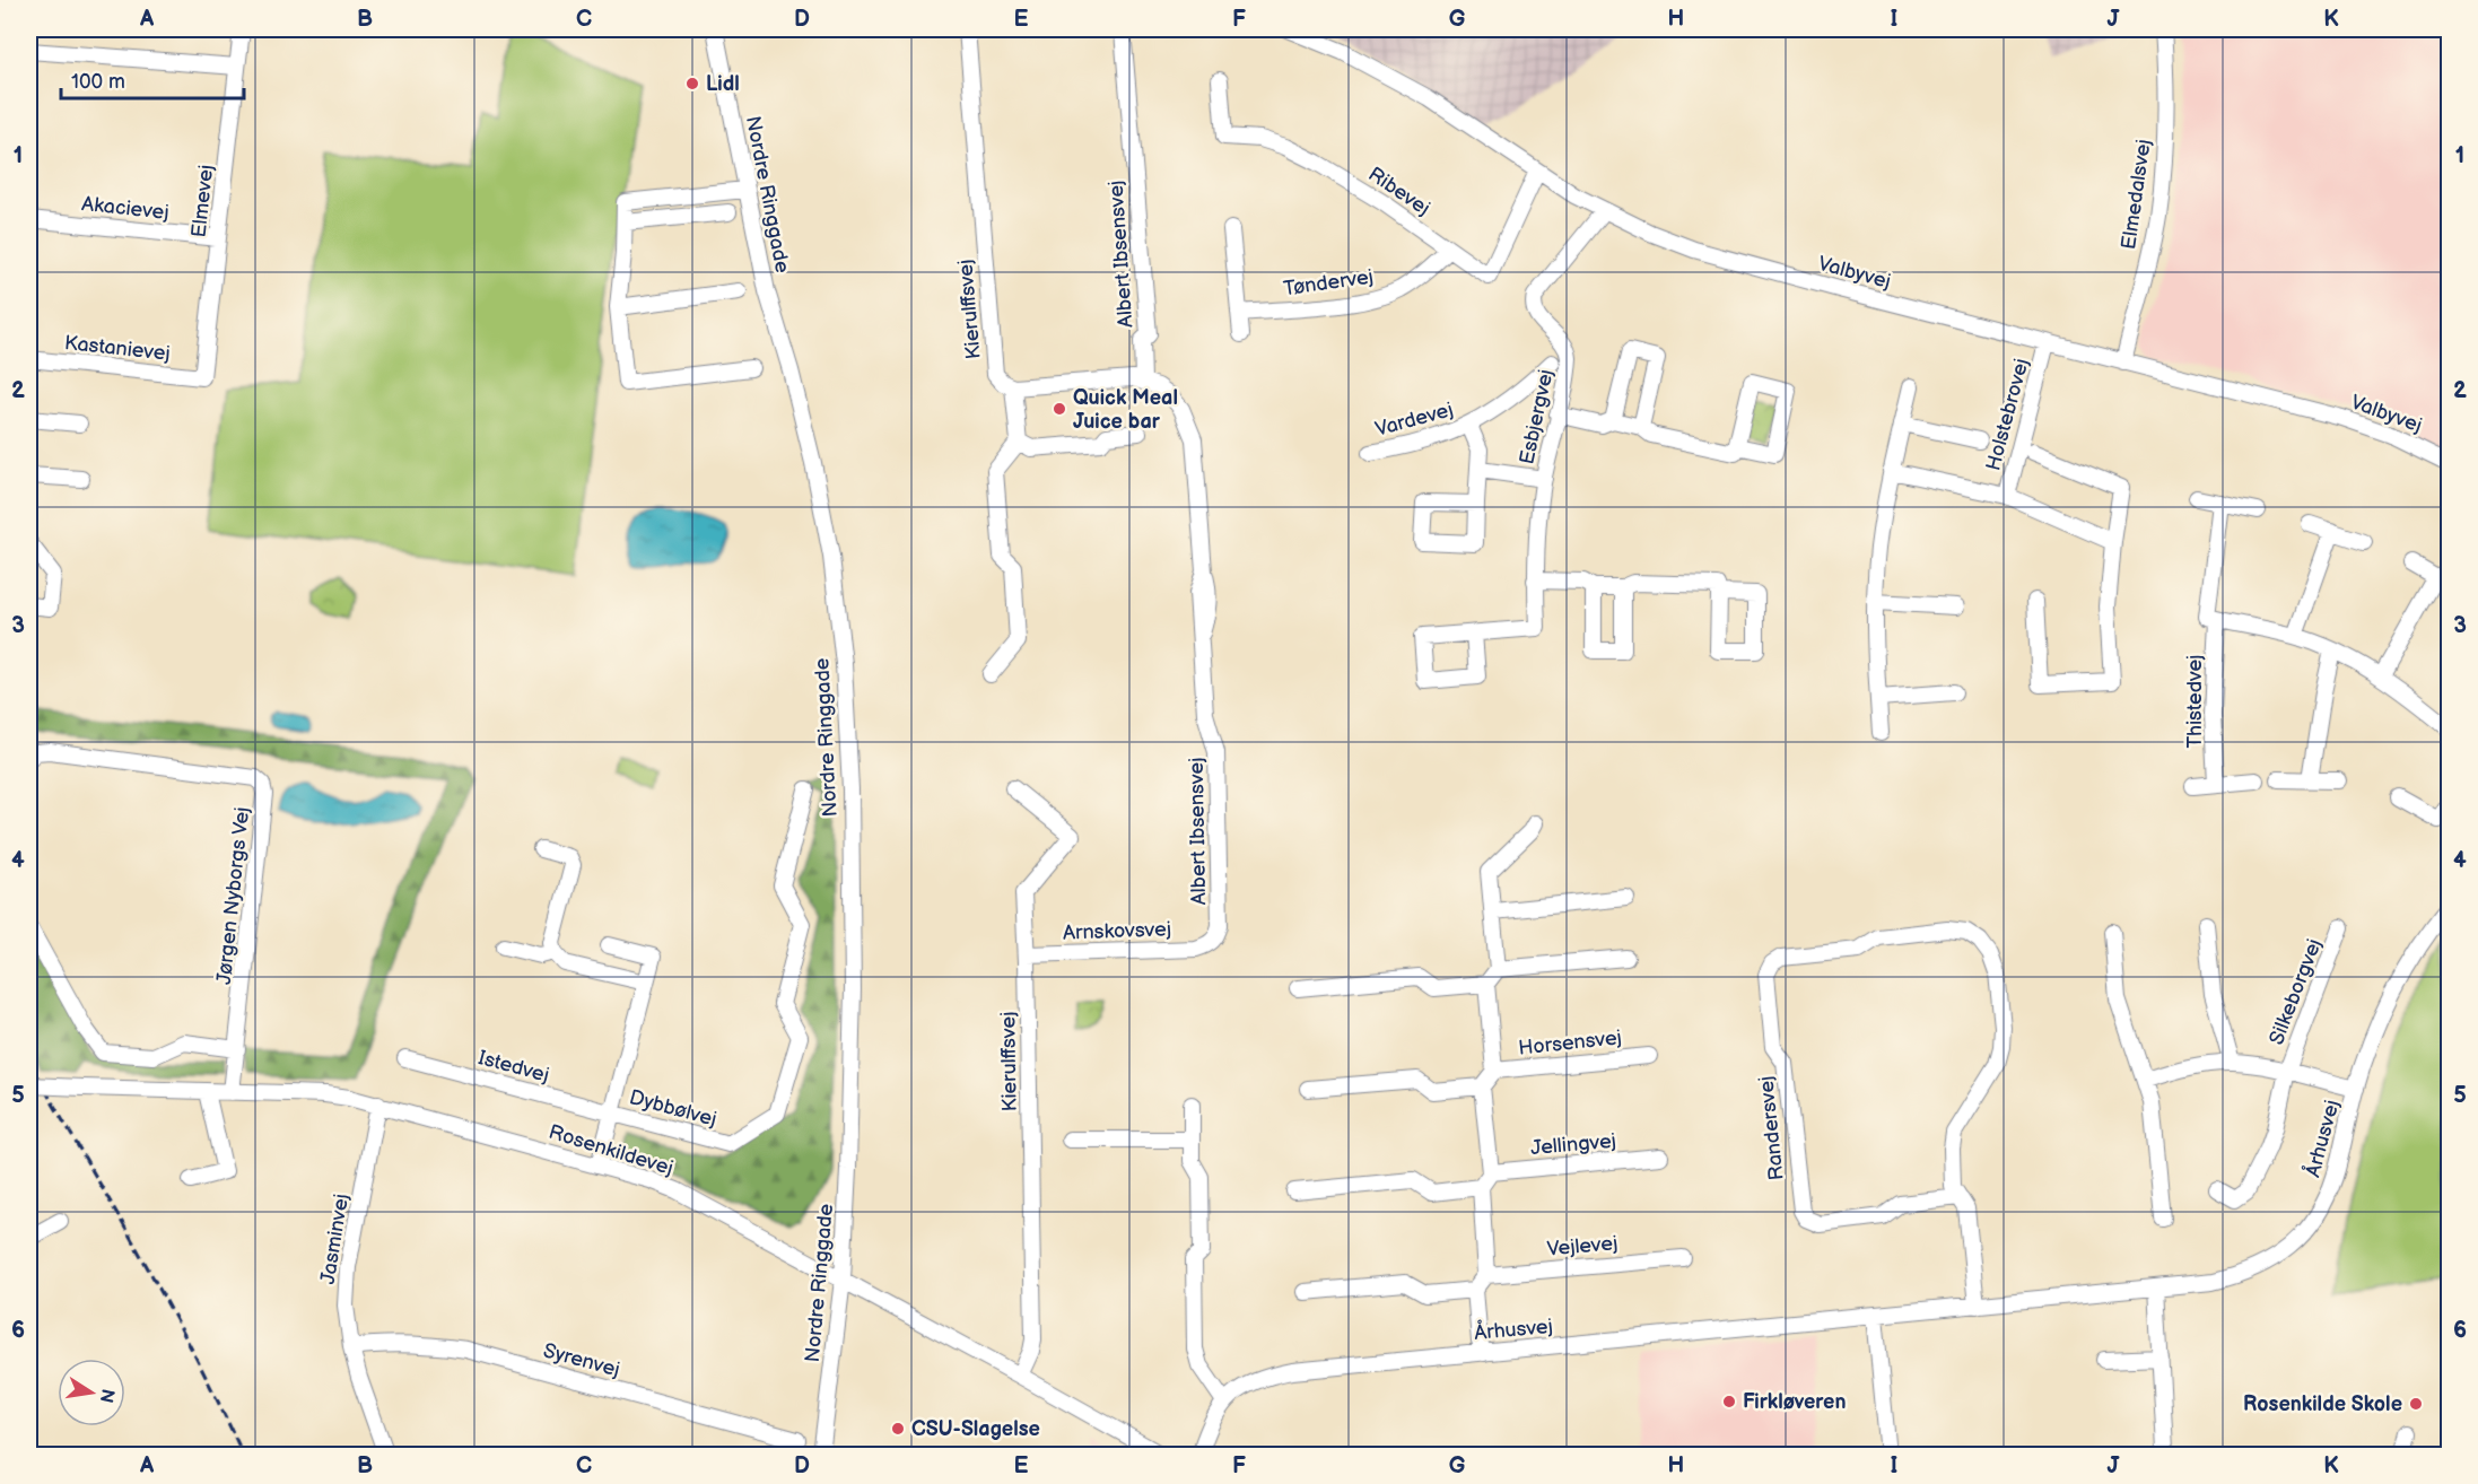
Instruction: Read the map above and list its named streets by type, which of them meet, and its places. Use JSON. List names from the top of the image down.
{
  "streets": {
    "street": [
      "Ribevej",
      "Nordre Ringgade",
      "Elmedalsvej",
      "Elmevej",
      "Akacievej",
      "Albert Ibsensvej",
      "Valbyvej",
      "Tøndervej",
      "Kierulffsvej",
      "Kastanievej",
      "Holstebrovej",
      "Esbjergvej",
      "Vardevej",
      "Thistedvej",
      "Jørgen Nyborgs Vej",
      "Arnskovsvej",
      "Silkeborgvej",
      "Horsensvej",
      "Istedvej",
      "Dybbølvej",
      "Randersvej",
      "Århusvej",
      "Jellingvej",
      "Rosenkildevej",
      "Jasminvej",
      "Vejlevej",
      "Syrenvej"
    ]
  },
  "crossings": [
    ["Ribevej", "Valbyvej"],
    ["Ribevej", "Tøndervej"],
    ["Nordre Ringgade", "Rosenkildevej"],
    ["Elmedalsvej", "Valbyvej"],
    ["Elmevej", "Akacievej"],
    ["Elmevej", "Kastanievej"],
    ["Albert Ibsensvej", "Arnskovsvej"],
    ["Valbyvej", "Holstebrovej"],
    ["Valbyvej", "Esbjergvej"],
    ["Kierulffsvej", "Arnskovsvej"],
    ["Kierulffsvej", "Rosenkildevej"],
    ["Jørgen Nyborgs Vej", "Rosenkildevej"],
    ["Silkeborgvej", "Århusvej"],
    ["Istedvej", "Dybbølvej"],
    ["Randersvej", "Århusvej"],
    ["Rosenkildevej", "Jasminvej"],
    ["Jasminvej", "Syrenvej"]
  ],
  "places": [
    "Lidl",
    "Quick Meal Juice bar",
    "Firkløveren",
    "Rosenkilde Skole",
    "CSU-Slagelse"
  ],
  "scale_bar": "100 m",
  "north": "right",
  "grid": {
    "columns": [
      "A",
      "B",
      "C",
      "D",
      "E",
      "F",
      "G",
      "H",
      "I",
      "J",
      "K"
    ],
    "rows": [
      "1",
      "2",
      "3",
      "4",
      "5",
      "6"
    ]
  }
}
